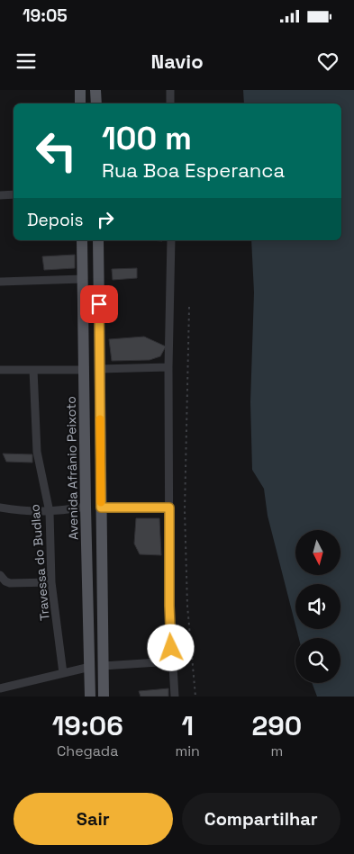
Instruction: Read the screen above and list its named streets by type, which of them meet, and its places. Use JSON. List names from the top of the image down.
{
  "streets": {
    "main road": ["Avenida Afrânio Peixoto"],
    "street": ["Travessa do Budlao"]
  },
  "north": "bottom",
  "page": {
    "status": "19:05",
    "header": "Navio",
    "turn": ["100 m", "Rua Boa Esperanca"],
    "then": "Depois",
    "eta": [
      "19:06",
      "Chegada",
      "1",
      "min",
      "290",
      "m"
    ],
    "buttons": ["Sair", "Compartilhar"]
  }
}
